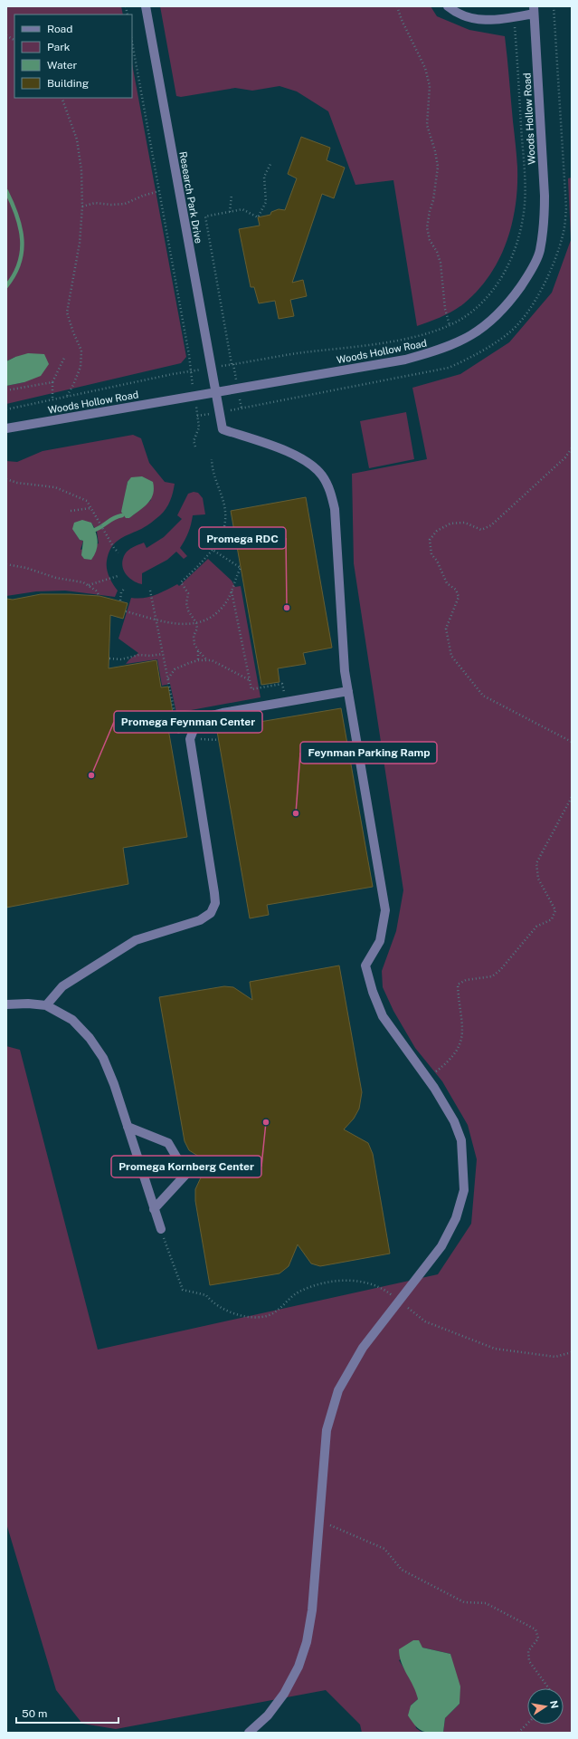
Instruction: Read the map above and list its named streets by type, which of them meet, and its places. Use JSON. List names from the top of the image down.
{
  "streets": {
    "street": ["Woods Hollow Road", "Research Park Drive"]
  },
  "crossings": [
    ["Woods Hollow Road", "Research Park Drive"]
  ],
  "places": [
    "Promega RDC",
    "Promega Feynman Center",
    "Feynman Parking Ramp",
    "Promega Kornberg Center"
  ],
  "legend": [
    "Road",
    "Park",
    "Water",
    "Building"
  ],
  "scale_bar": "50 m",
  "north": "right"
}
